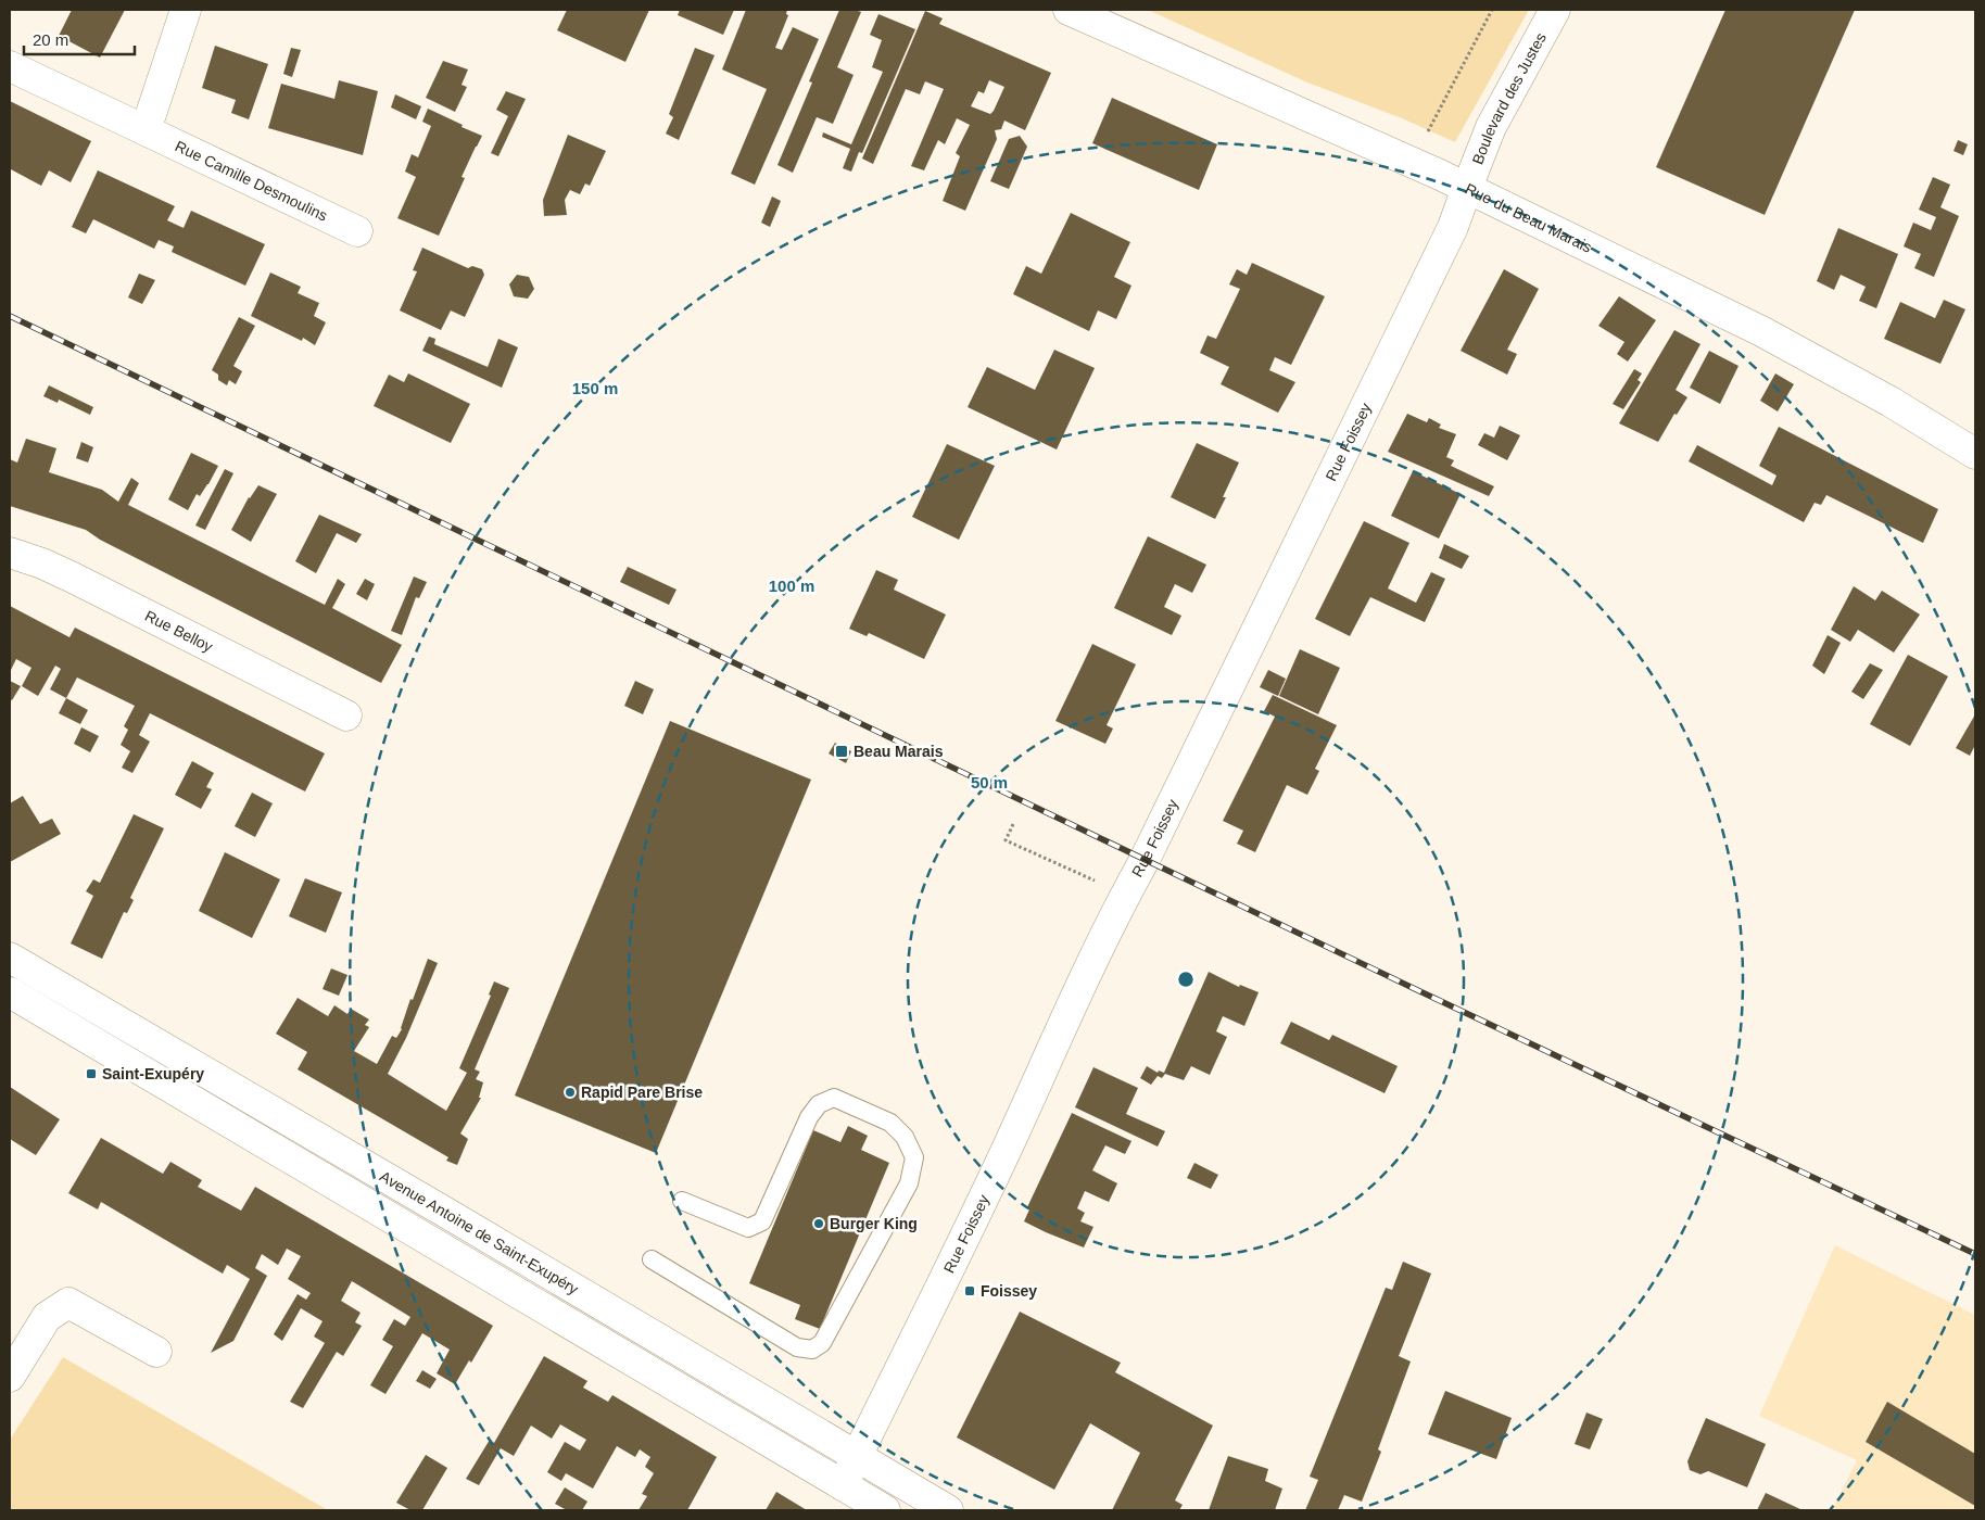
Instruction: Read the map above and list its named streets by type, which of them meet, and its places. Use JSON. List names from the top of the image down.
{
  "streets": {
    "street": [
      "Boulevard des Justes",
      "Rue Camille Desmoulins",
      "Rue du Beau Marais",
      "Rue Foissey",
      "Rue Belloy",
      "Avenue Antoine de Saint-Exupéry"
    ]
  },
  "crossings": [
    ["Boulevard des Justes", "Rue du Beau Marais"],
    ["Boulevard des Justes", "Rue Foissey"],
    ["Rue du Beau Marais", "Rue Foissey"],
    ["Rue Foissey", "Avenue Antoine de Saint-Exupéry"]
  ],
  "places": {
    "transit": ["Beau Marais", "Saint-Exupéry", "Foissey"],
    "other": ["Rapid Pare Brise", "Burger King"]
  },
  "scale_bar": "20 m",
  "rings": ["150 m", "100 m", "50 m"]
}
